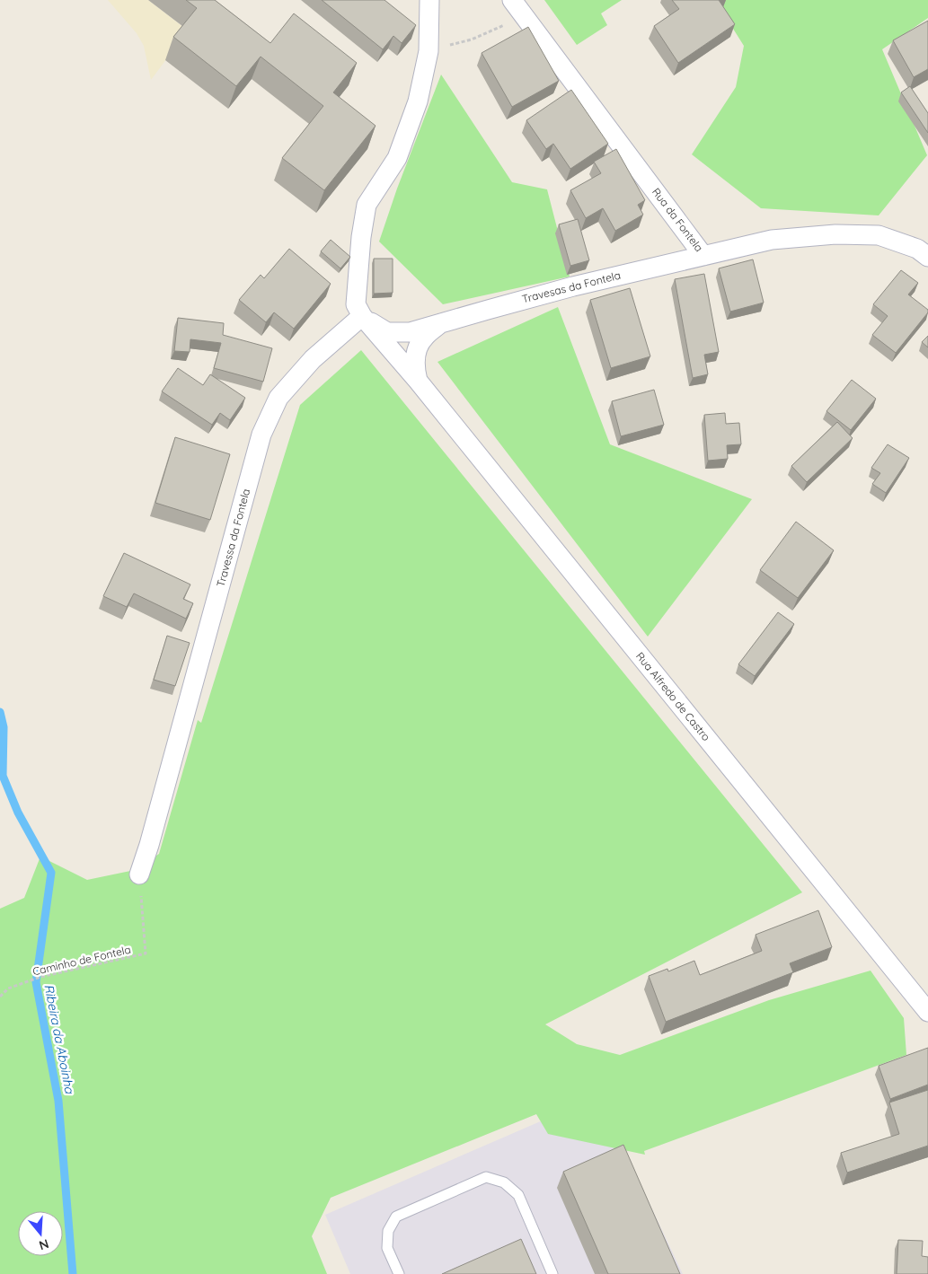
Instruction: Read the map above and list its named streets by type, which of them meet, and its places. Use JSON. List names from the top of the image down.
{
  "streets": {
    "street": [
      "Rua da Fontela",
      "Travesas da Fontela",
      "Travessa da Fontela",
      "Rua Alfredo de Castro"
    ],
    "path": ["Caminho de Fontela"]
  },
  "crossings": [
    ["Rua da Fontela", "Travesas da Fontela"],
    ["Travessa da Fontela", "Rua Alfredo de Castro"],
    ["Travessa da Fontela", "Caminho de Fontela"]
  ],
  "water": ["Ribeira da Aboinha"],
  "north": "bottom"
}
